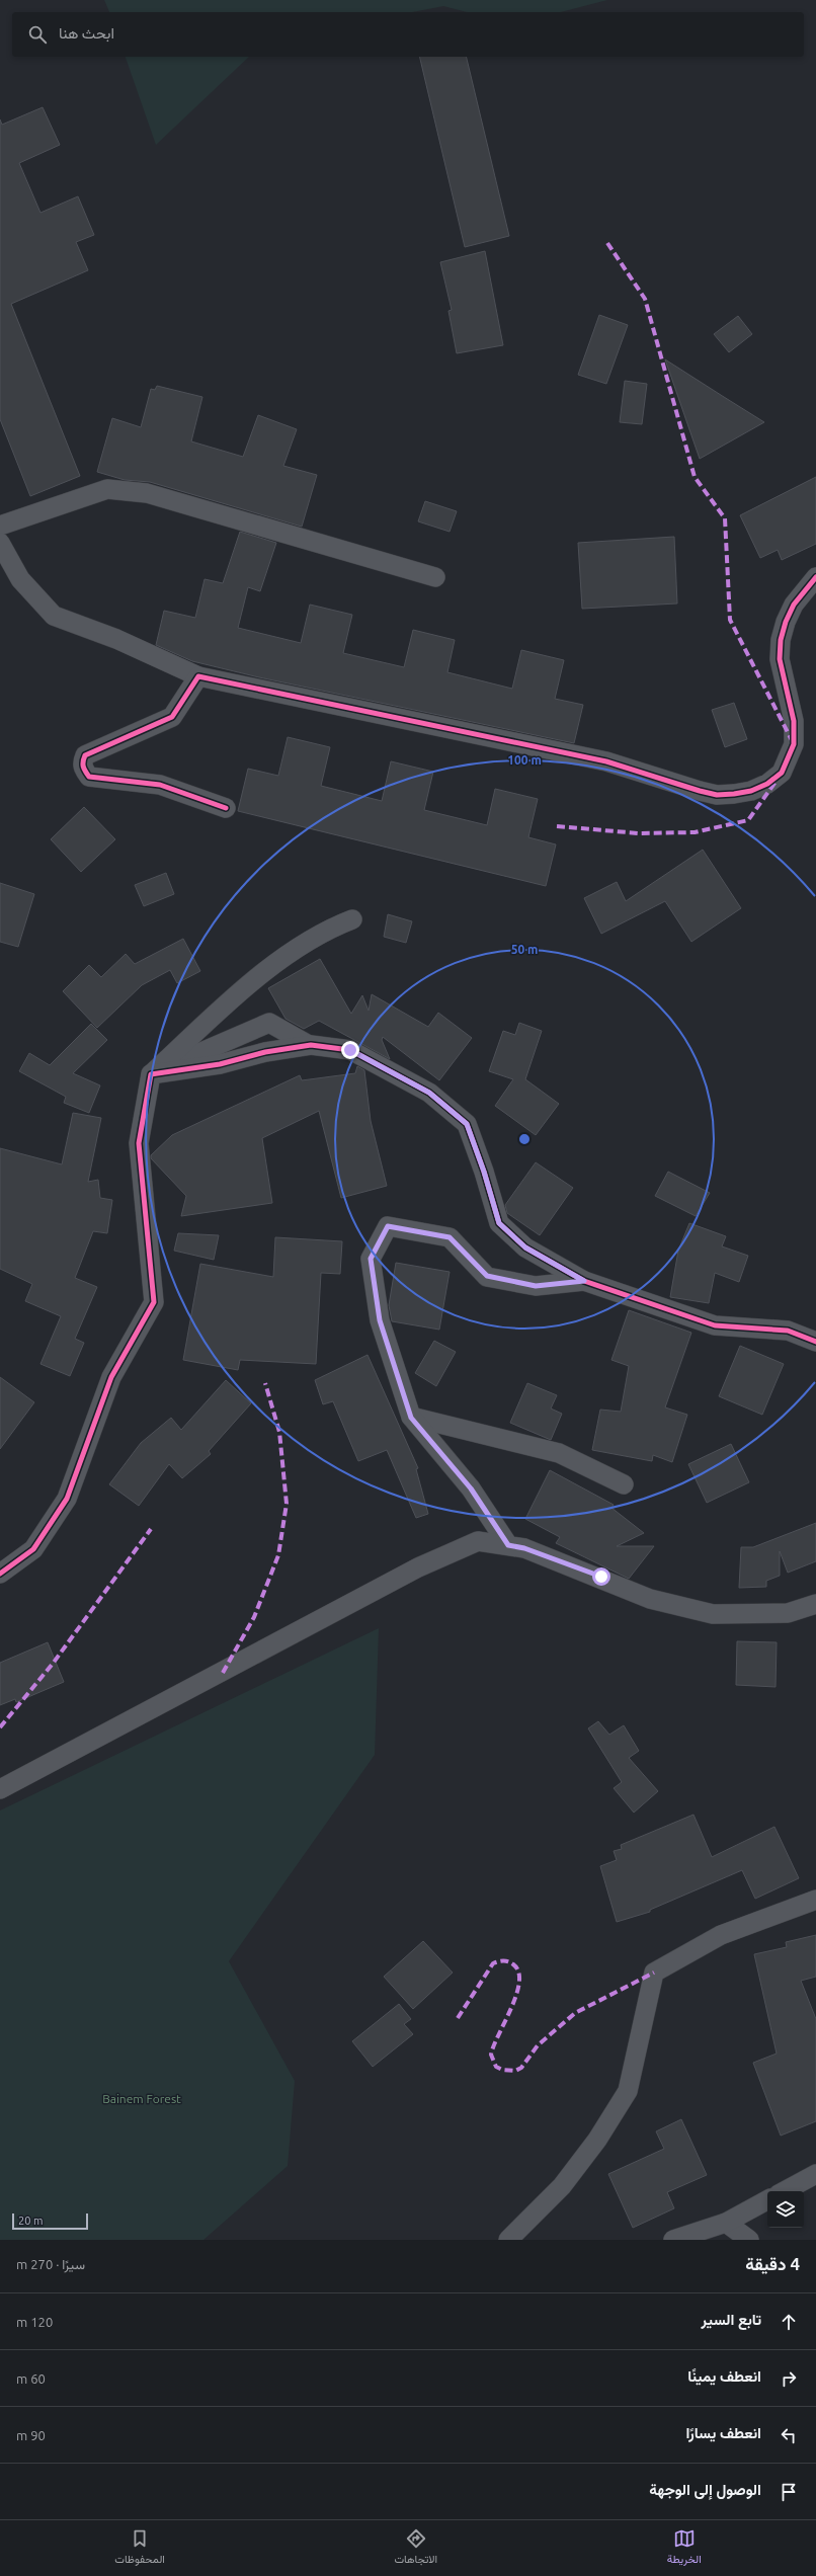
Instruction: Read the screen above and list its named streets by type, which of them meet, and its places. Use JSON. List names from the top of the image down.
{
  "parks": ["Bainem Forest"],
  "scale_bar": "20 m",
  "page": {
    "search": "ابحث هنا",
    "scale": "20 m",
    "heading": ["4 دقيقة", "سيرًا · 270 m"],
    "list": [
      ["تابع السير", "120 m"],
      ["انعطف يمينًا", "60 m"],
      ["انعطف يسارًا", "90 m"],
      "الوصول إلى الوجهة"
    ],
    "nav": ["الخريطة", "الاتجاهات", "المحفوظات"]
  },
  "rings": ["100 m", "50 m"]
}
